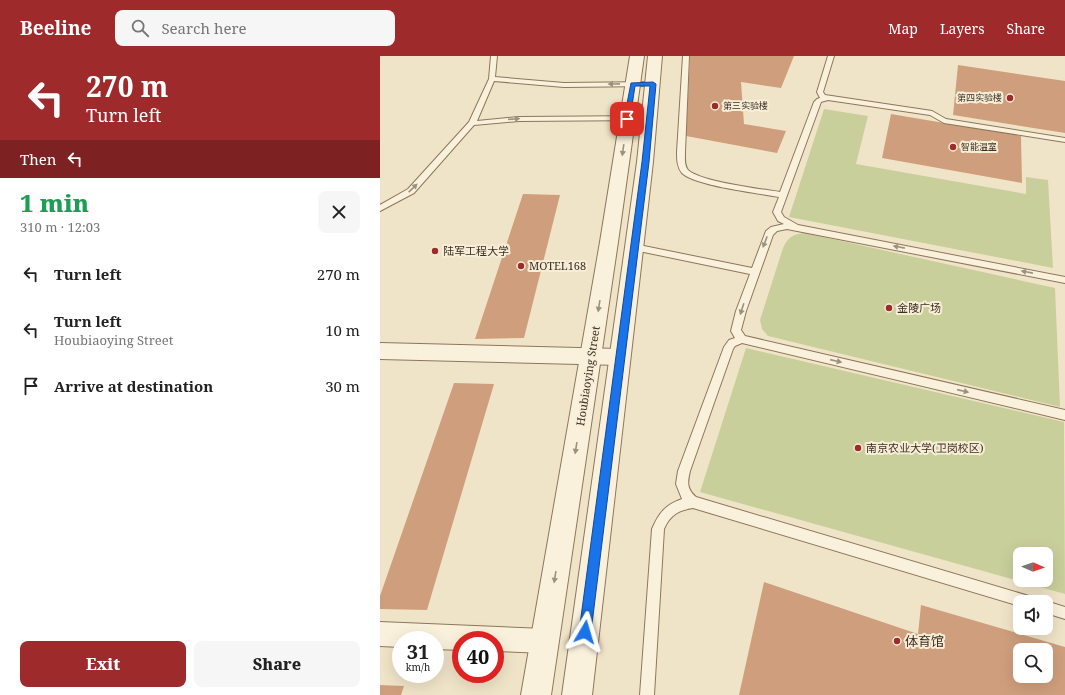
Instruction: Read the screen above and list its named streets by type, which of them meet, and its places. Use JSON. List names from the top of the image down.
{
  "streets": {
    "street": ["Houbiaoying Street"]
  },
  "places": [
    "第四实验楼",
    "第三实验楼",
    "智能温室",
    "陆军工程大学",
    "MOTEL168",
    "金陵广场",
    "南京农业大学(卫岗校区)",
    "体育馆"
  ],
  "north": "right",
  "page": {
    "header": "Beeline",
    "search": "Search here",
    "nav": ["Map", "Layers", "Share"],
    "turn": ["270 m", "Turn left"],
    "then": "Then",
    "heading": ["1 min", "310 m · 12:03"],
    "list": [
      {
        "name": "Turn left",
        "value": "270 m"
      },
      {
        "name": "Turn left",
        "note": "Houbiaoying Street",
        "value": "10 m"
      },
      {
        "name": "Arrive at destination",
        "value": "30 m"
      }
    ],
    "speed": "31 km/h",
    "limit": "40",
    "buttons": ["Exit", "Share"]
  }
}
